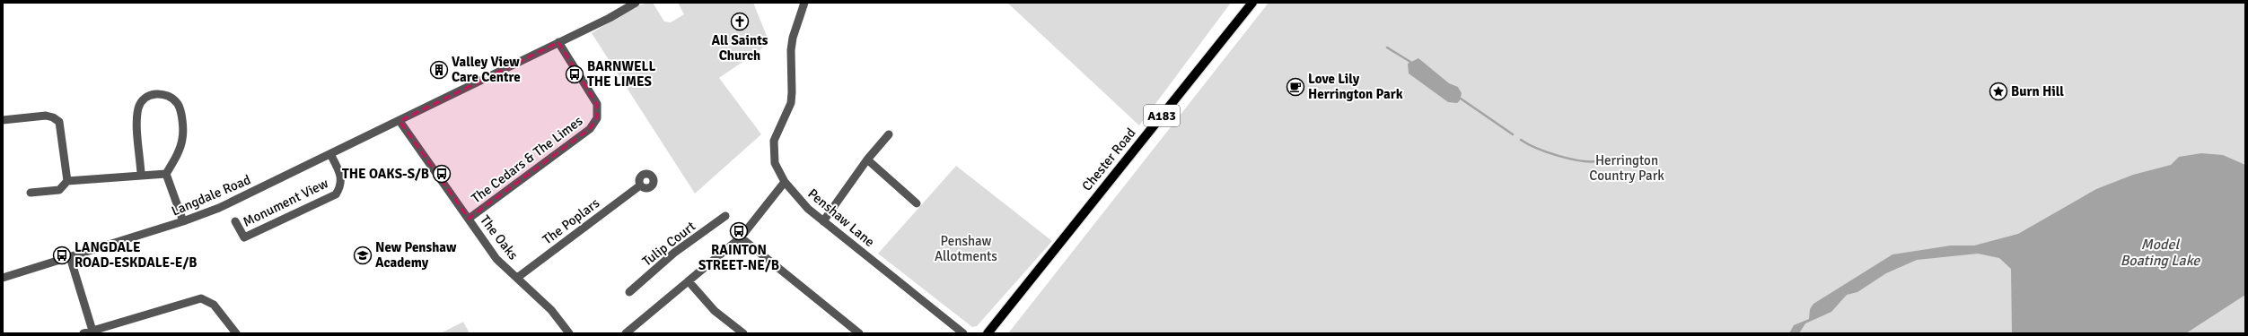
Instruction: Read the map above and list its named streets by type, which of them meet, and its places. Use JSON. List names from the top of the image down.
{
  "streets": {
    "main road": ["A183", "Chester Road"],
    "street": [
      "The Cedars & The Limes",
      "Langdale Road",
      "Monument View",
      "Penshaw Lane",
      "The Poplars",
      "The Oaks",
      "Tulip Court"
    ]
  },
  "crossings": [
    ["The Cedars & The Limes", "Langdale Road"],
    ["The Cedars & The Limes", "The Oaks"],
    ["Langdale Road", "Monument View"],
    ["Langdale Road", "The Oaks"],
    ["The Poplars", "The Oaks"]
  ],
  "water": ["Model Boating Lake"],
  "parks": ["Herrington Country Park", "Penshaw Allotments"],
  "places": {
    "church": ["All Saints Church"],
    "building": ["Valley View Care Centre"],
    "bus stop": [
      "BARNWELL THE LIMES",
      "THE OAKS-S/B",
      "RAINTON STREET-NE/B",
      "LANGDALE ROAD-ESKDALE-E/B"
    ],
    "cafe": ["Love Lily Herrington Park"],
    "place": ["Burn Hill"],
    "school or university": ["New Penshaw Academy"]
  }
}
